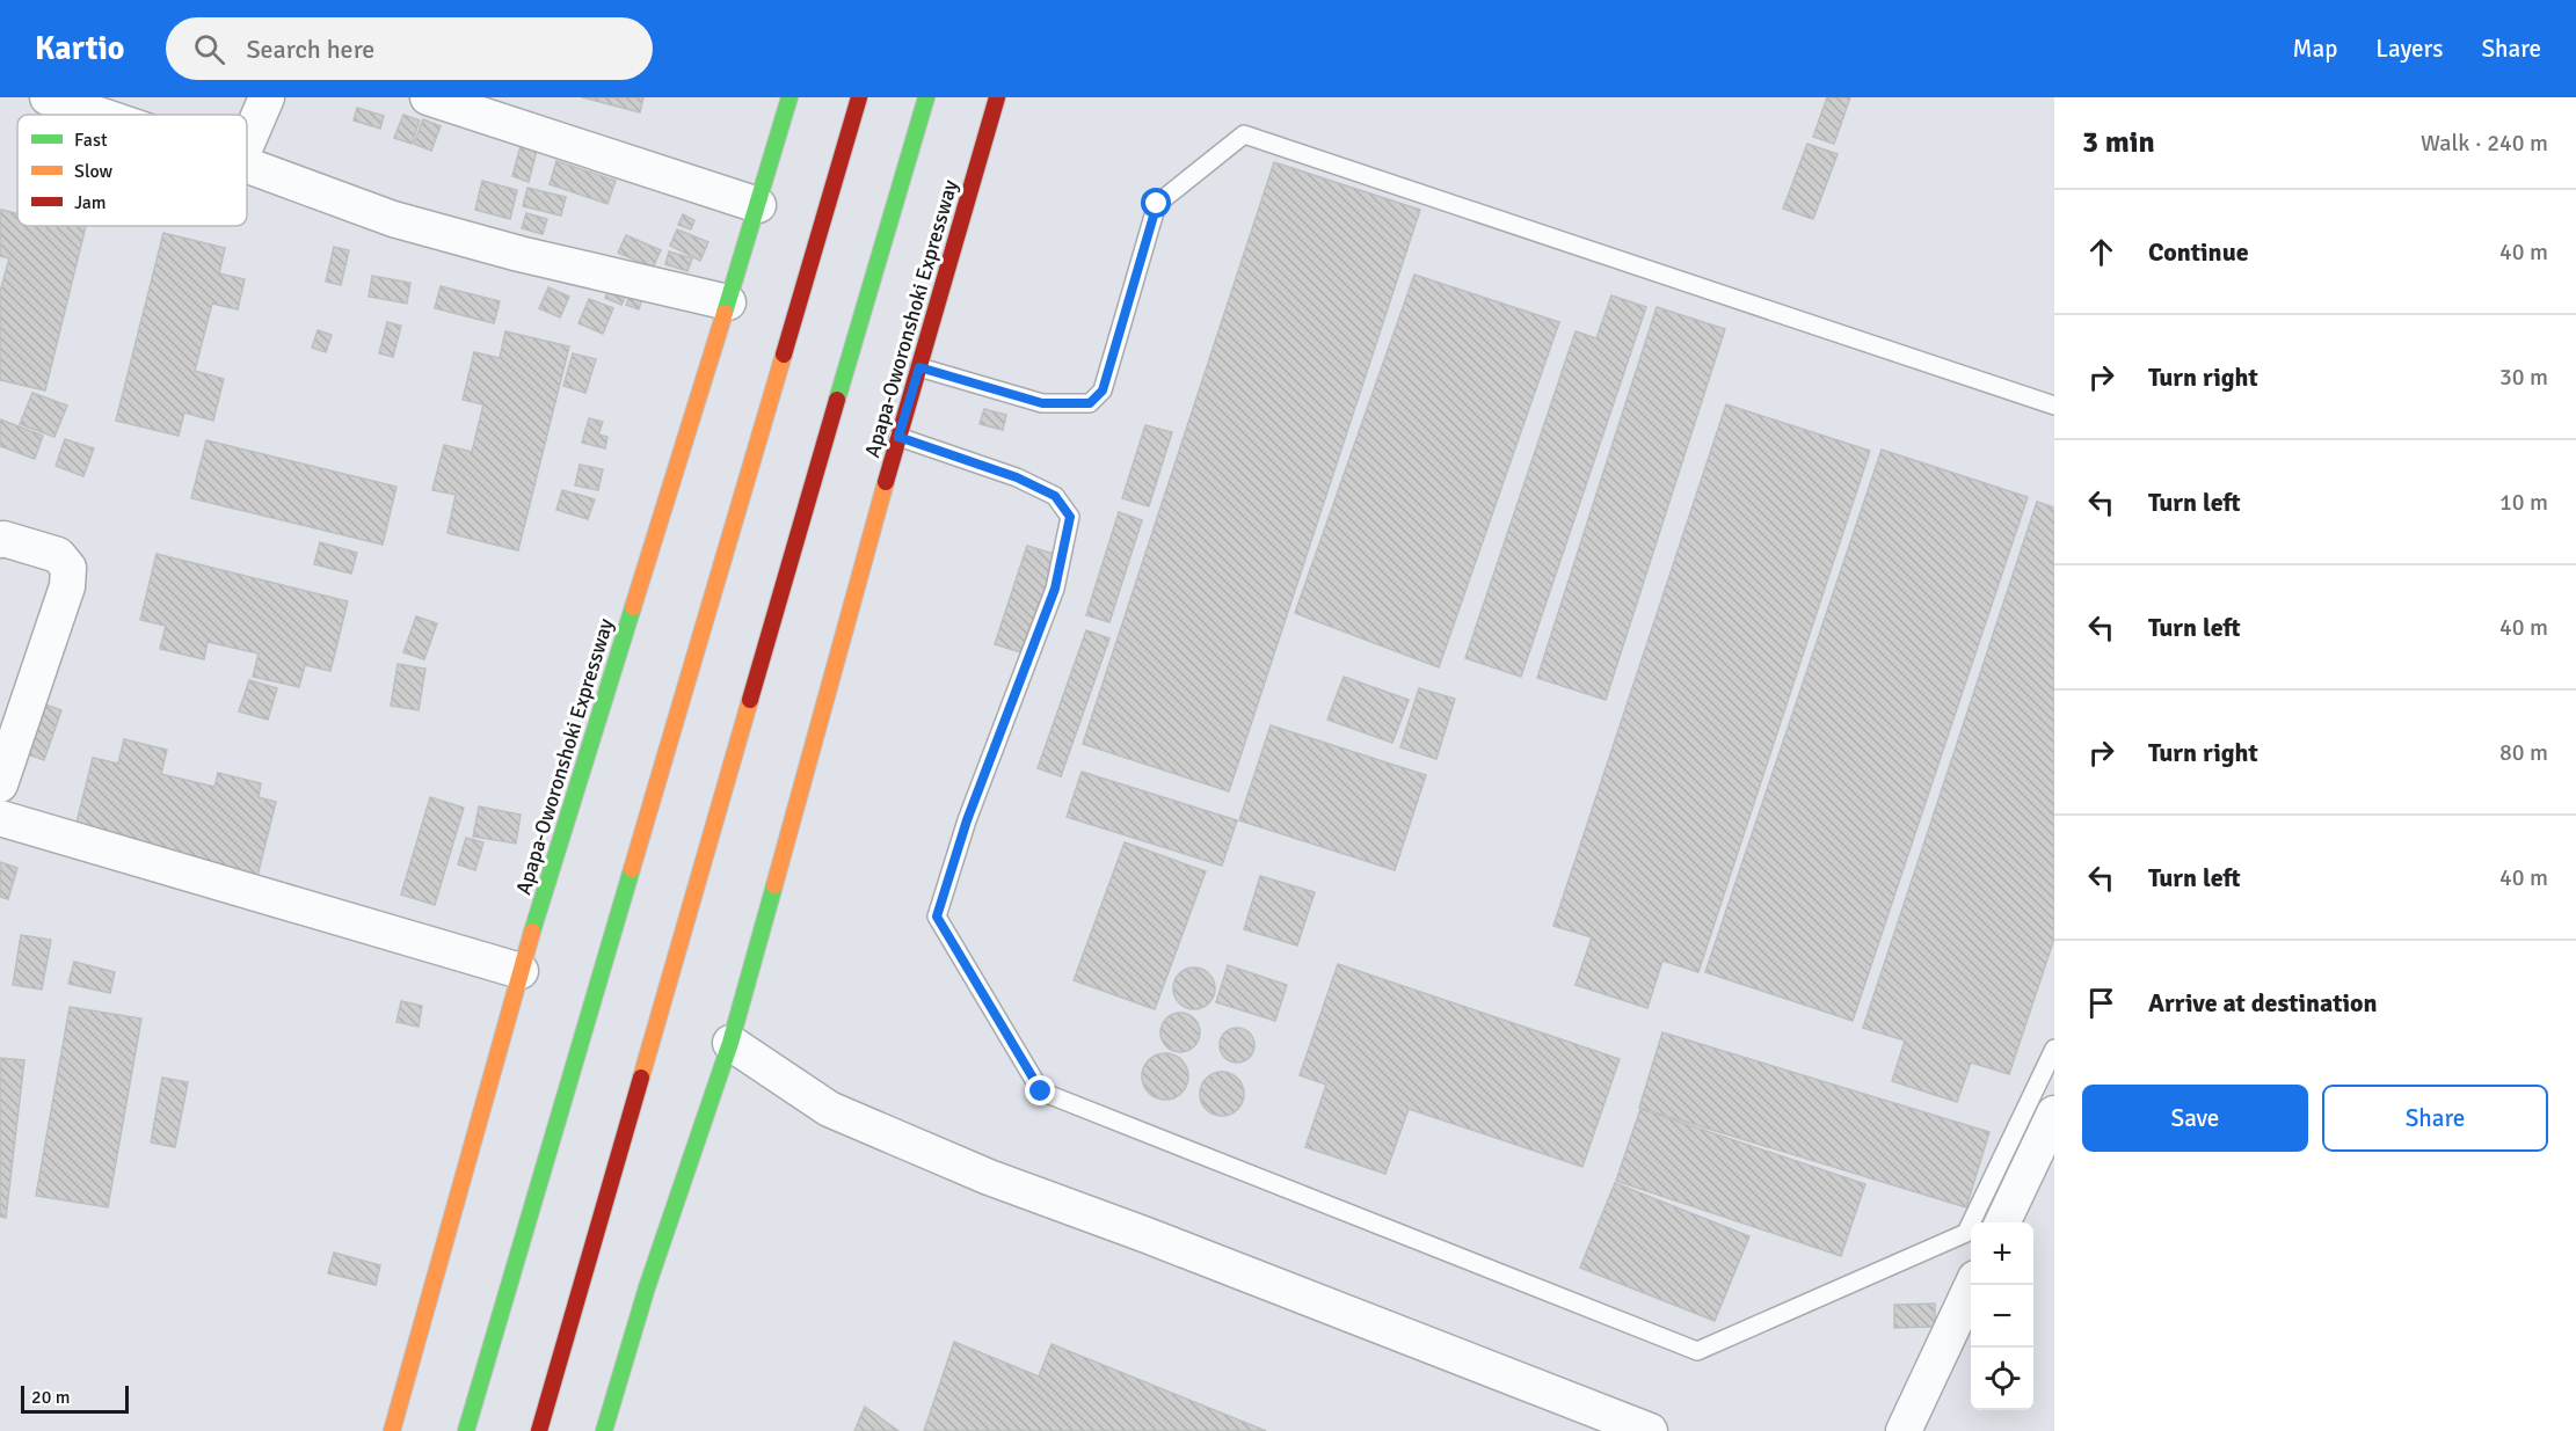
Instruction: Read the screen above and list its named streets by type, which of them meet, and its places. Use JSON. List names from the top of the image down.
{
  "streets": {
    "main road": ["Apapa-Oworonshoki Expressway"]
  },
  "legend": ["Fast", "Slow", "Jam"],
  "scale_bar": "20 m",
  "page": {
    "header": "Kartio",
    "search": "Search here",
    "nav": ["Map", "Layers", "Share"],
    "heading": ["3 min", "Walk · 240 m"],
    "list": [
      ["Continue", "40 m"],
      ["Turn right", "30 m"],
      ["Turn left", "10 m"],
      ["Turn left", "40 m"],
      ["Turn right", "80 m"],
      ["Turn left", "40 m"],
      "Arrive at destination"
    ],
    "buttons": ["Save", "Share"],
    "map_buttons": ["+", "−"],
    "scale": "20 m"
  }
}
